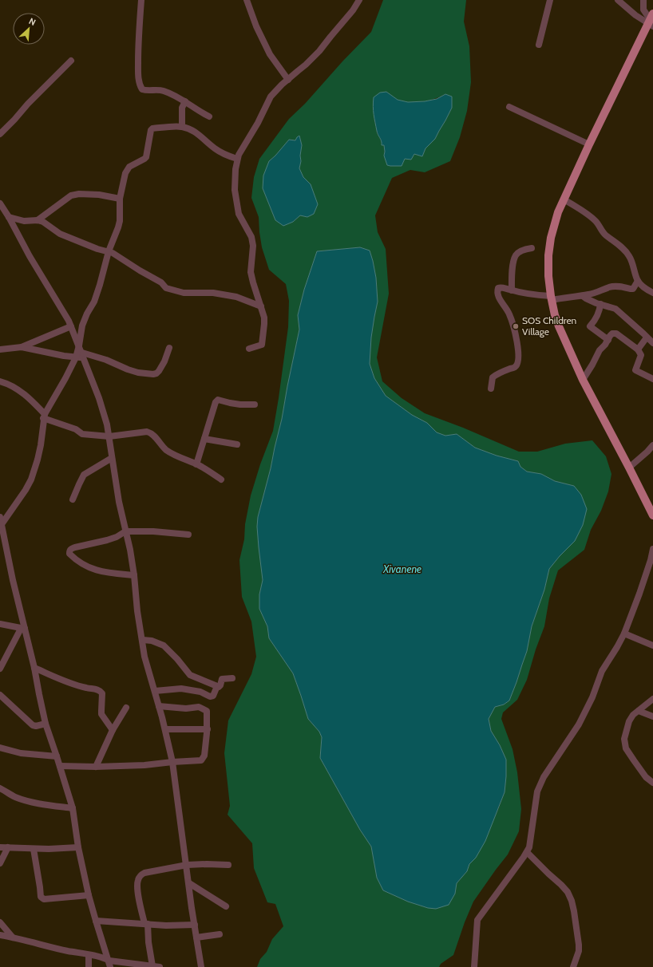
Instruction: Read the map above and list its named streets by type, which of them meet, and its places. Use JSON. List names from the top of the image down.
{
  "water": ["Xivanene"],
  "places": ["SOS Children Village"],
  "north": "top right"
}
